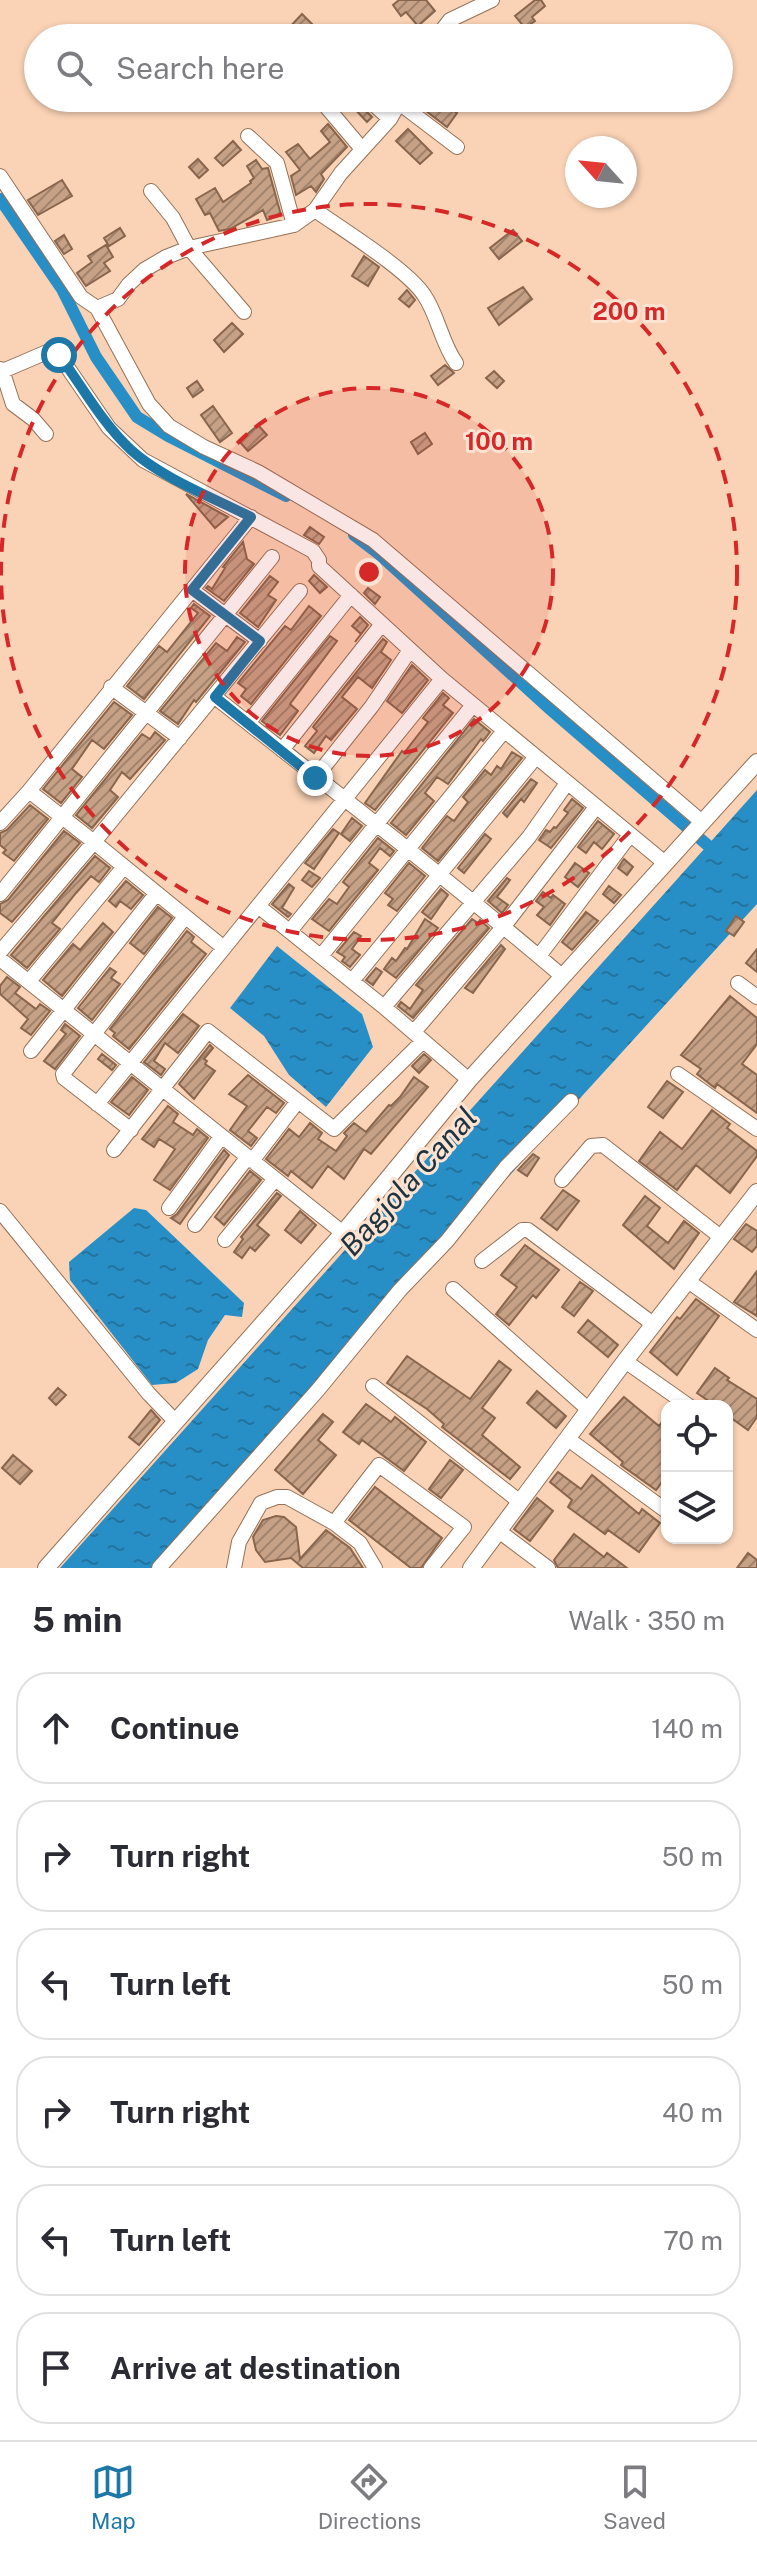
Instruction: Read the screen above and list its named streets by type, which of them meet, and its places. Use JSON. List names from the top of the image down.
{
  "water": ["Bagjola Canal"],
  "north": "top left",
  "page": {
    "search": "Search here",
    "heading": ["5 min", "Walk · 350 m"],
    "list": [
      ["Continue", "140 m"],
      ["Turn right", "50 m"],
      ["Turn left", "50 m"],
      ["Turn right", "40 m"],
      ["Turn left", "70 m"],
      "Arrive at destination"
    ],
    "nav": ["Map", "Directions", "Saved"]
  },
  "rings": ["200 m", "100 m"]
}
